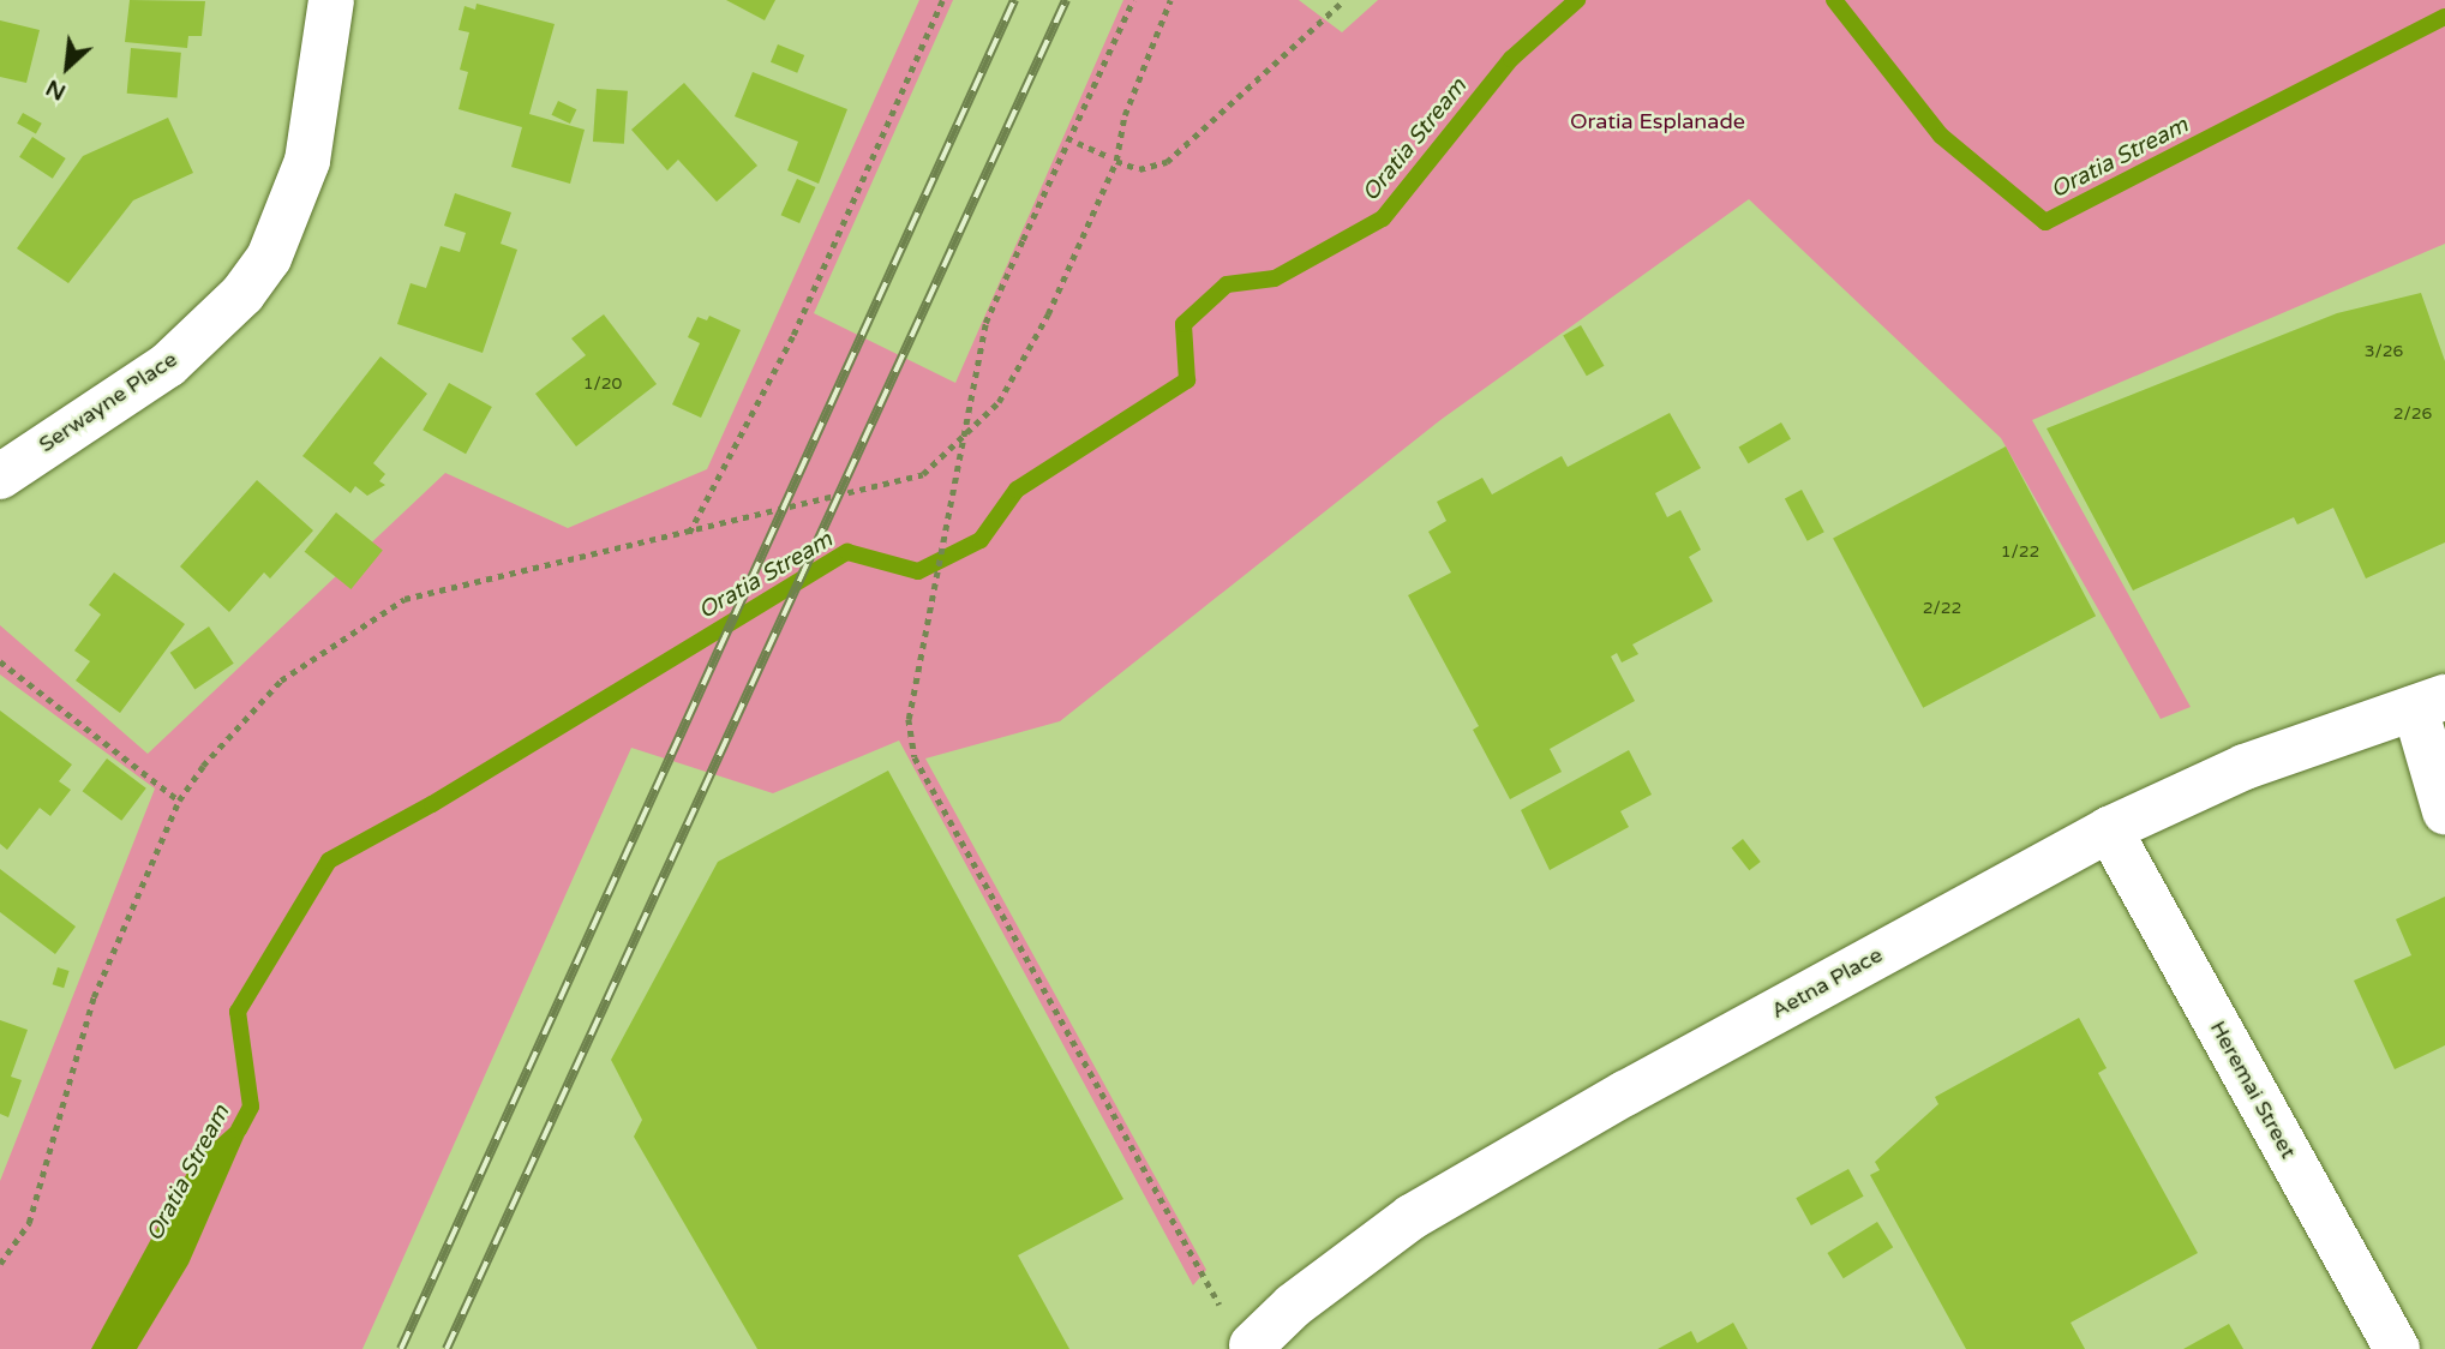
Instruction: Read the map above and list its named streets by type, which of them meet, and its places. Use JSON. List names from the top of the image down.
{
  "streets": {
    "street": ["Serwayne Place", "Aetna Place", "Heremai Street"]
  },
  "crossings": [
    ["Aetna Place", "Heremai Street"]
  ],
  "water": ["Oratia Stream"],
  "parks": ["Oratia Esplanade"],
  "house_numbers": [
    "3/26",
    "1/20",
    "2/26",
    "1/22",
    "2/22"
  ],
  "north": "bottom left"
}
